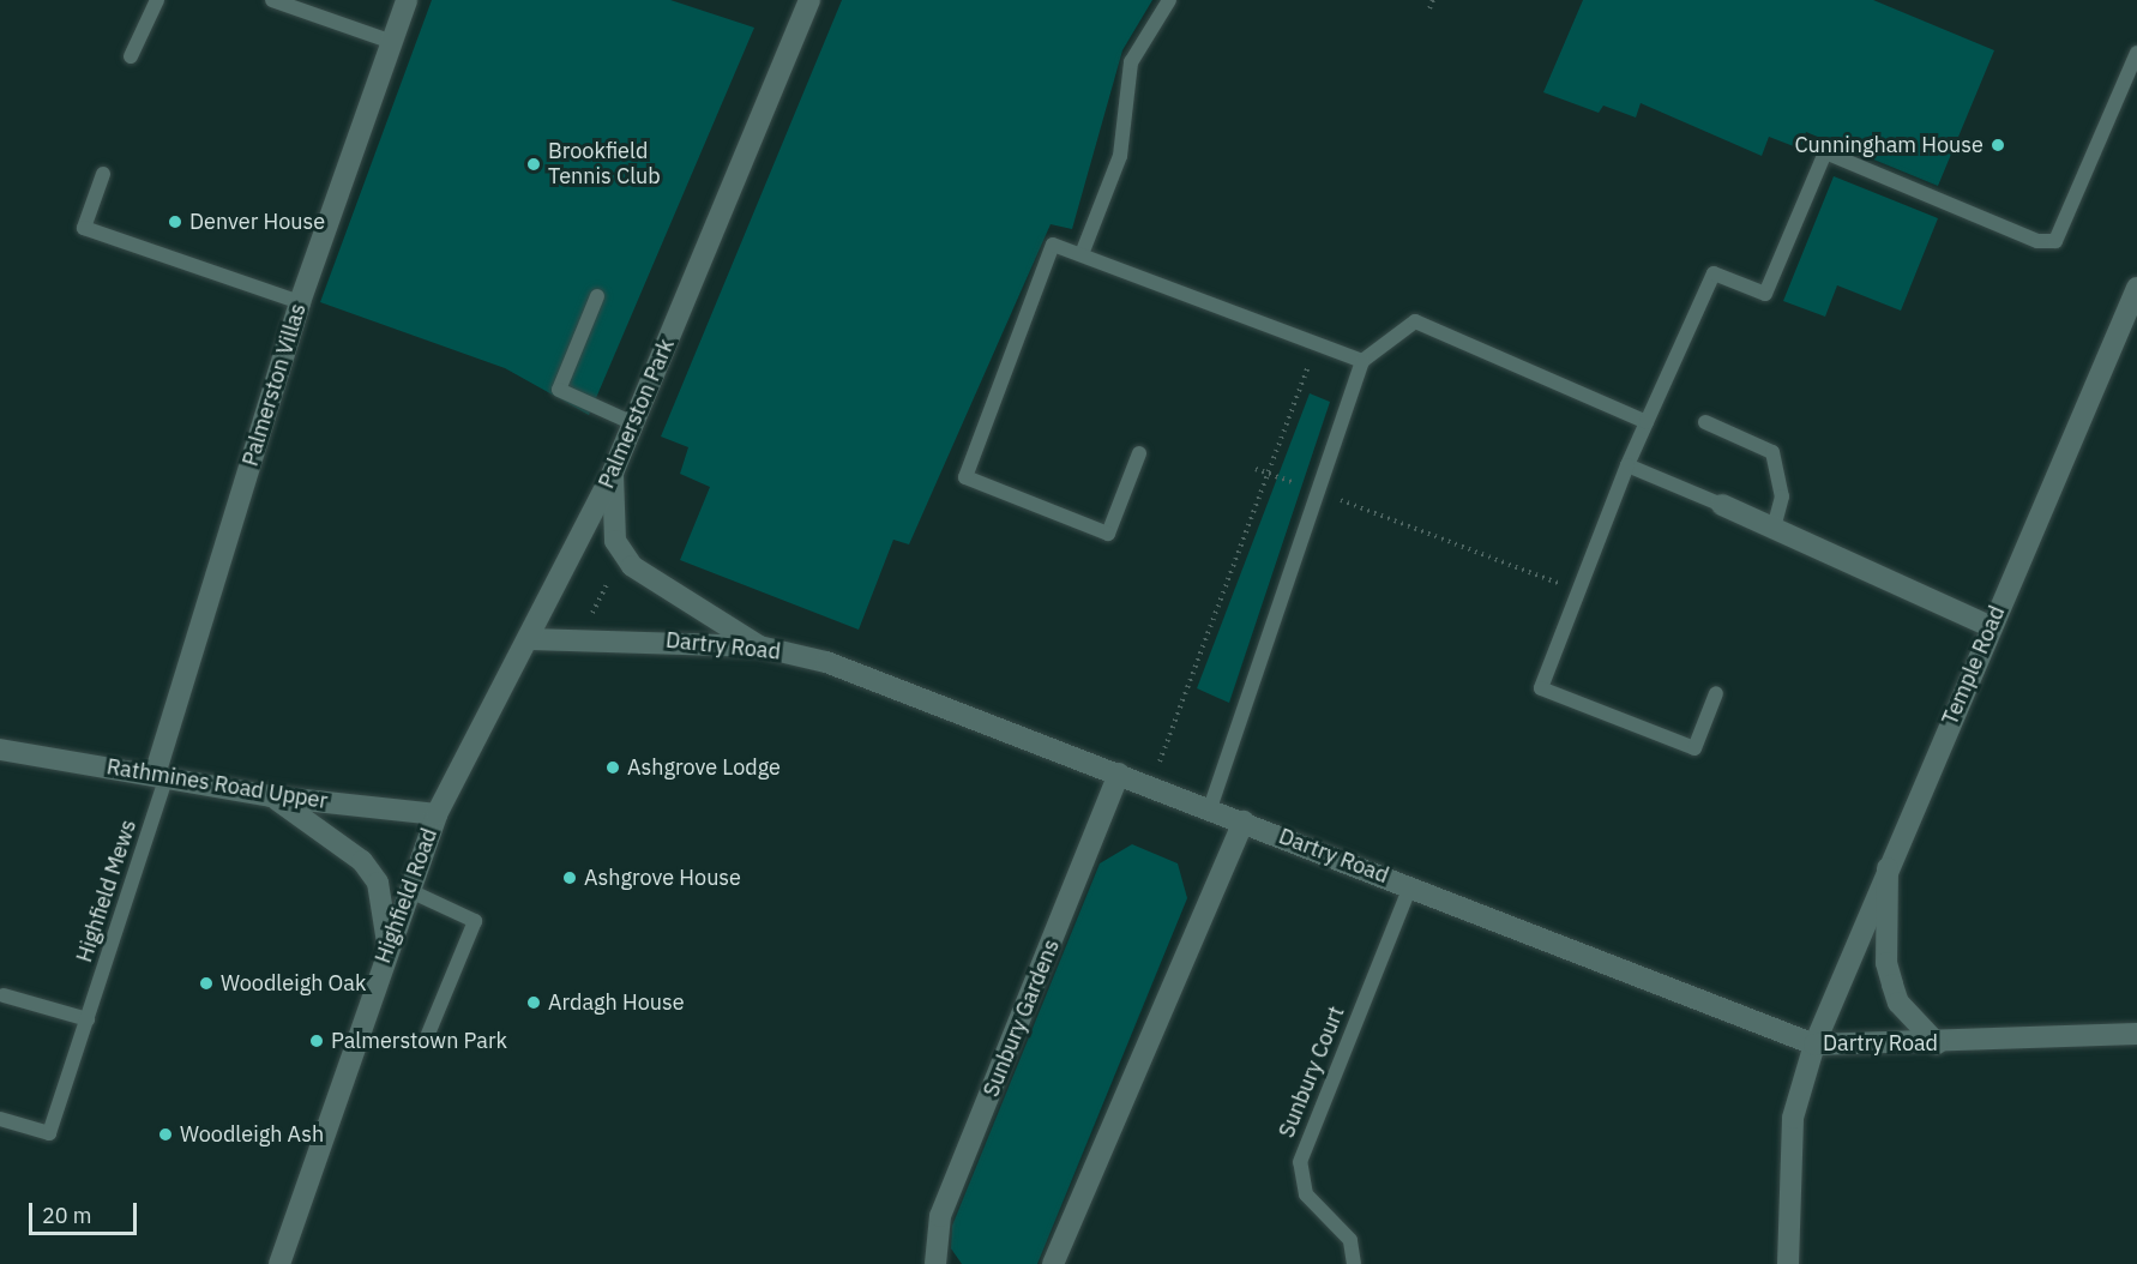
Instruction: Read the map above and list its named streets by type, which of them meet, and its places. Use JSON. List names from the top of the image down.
{
  "streets": {
    "street": [
      "Palmerston Villas",
      "Palmerston Park",
      "Dartry Road",
      "Temple Road",
      "Rathmines Road Upper",
      "Highfield Road",
      "Sunbury Gardens"
    ],
    "lane": ["Highfield Mews", "Sunbury Court"]
  },
  "crossings": [
    ["Palmerston Villas", "Rathmines Road Upper"],
    ["Palmerston Villas", "Highfield Mews"],
    ["Palmerston Park", "Dartry Road"],
    ["Palmerston Park", "Rathmines Road Upper"],
    ["Palmerston Park", "Highfield Road"],
    ["Dartry Road", "Temple Road"],
    ["Dartry Road", "Sunbury Gardens"],
    ["Dartry Road", "Sunbury Court"],
    ["Rathmines Road Upper", "Highfield Mews"],
    ["Rathmines Road Upper", "Highfield Road"]
  ],
  "places": [
    "Cunningham House",
    "Brookfield Tennis Club",
    "Denver House",
    "Ashgrove Lodge",
    "Ashgrove House",
    "Woodleigh Oak",
    "Ardagh House",
    "Palmerstown Park",
    "Woodleigh Ash"
  ],
  "scale_bar": "20 m"
}
